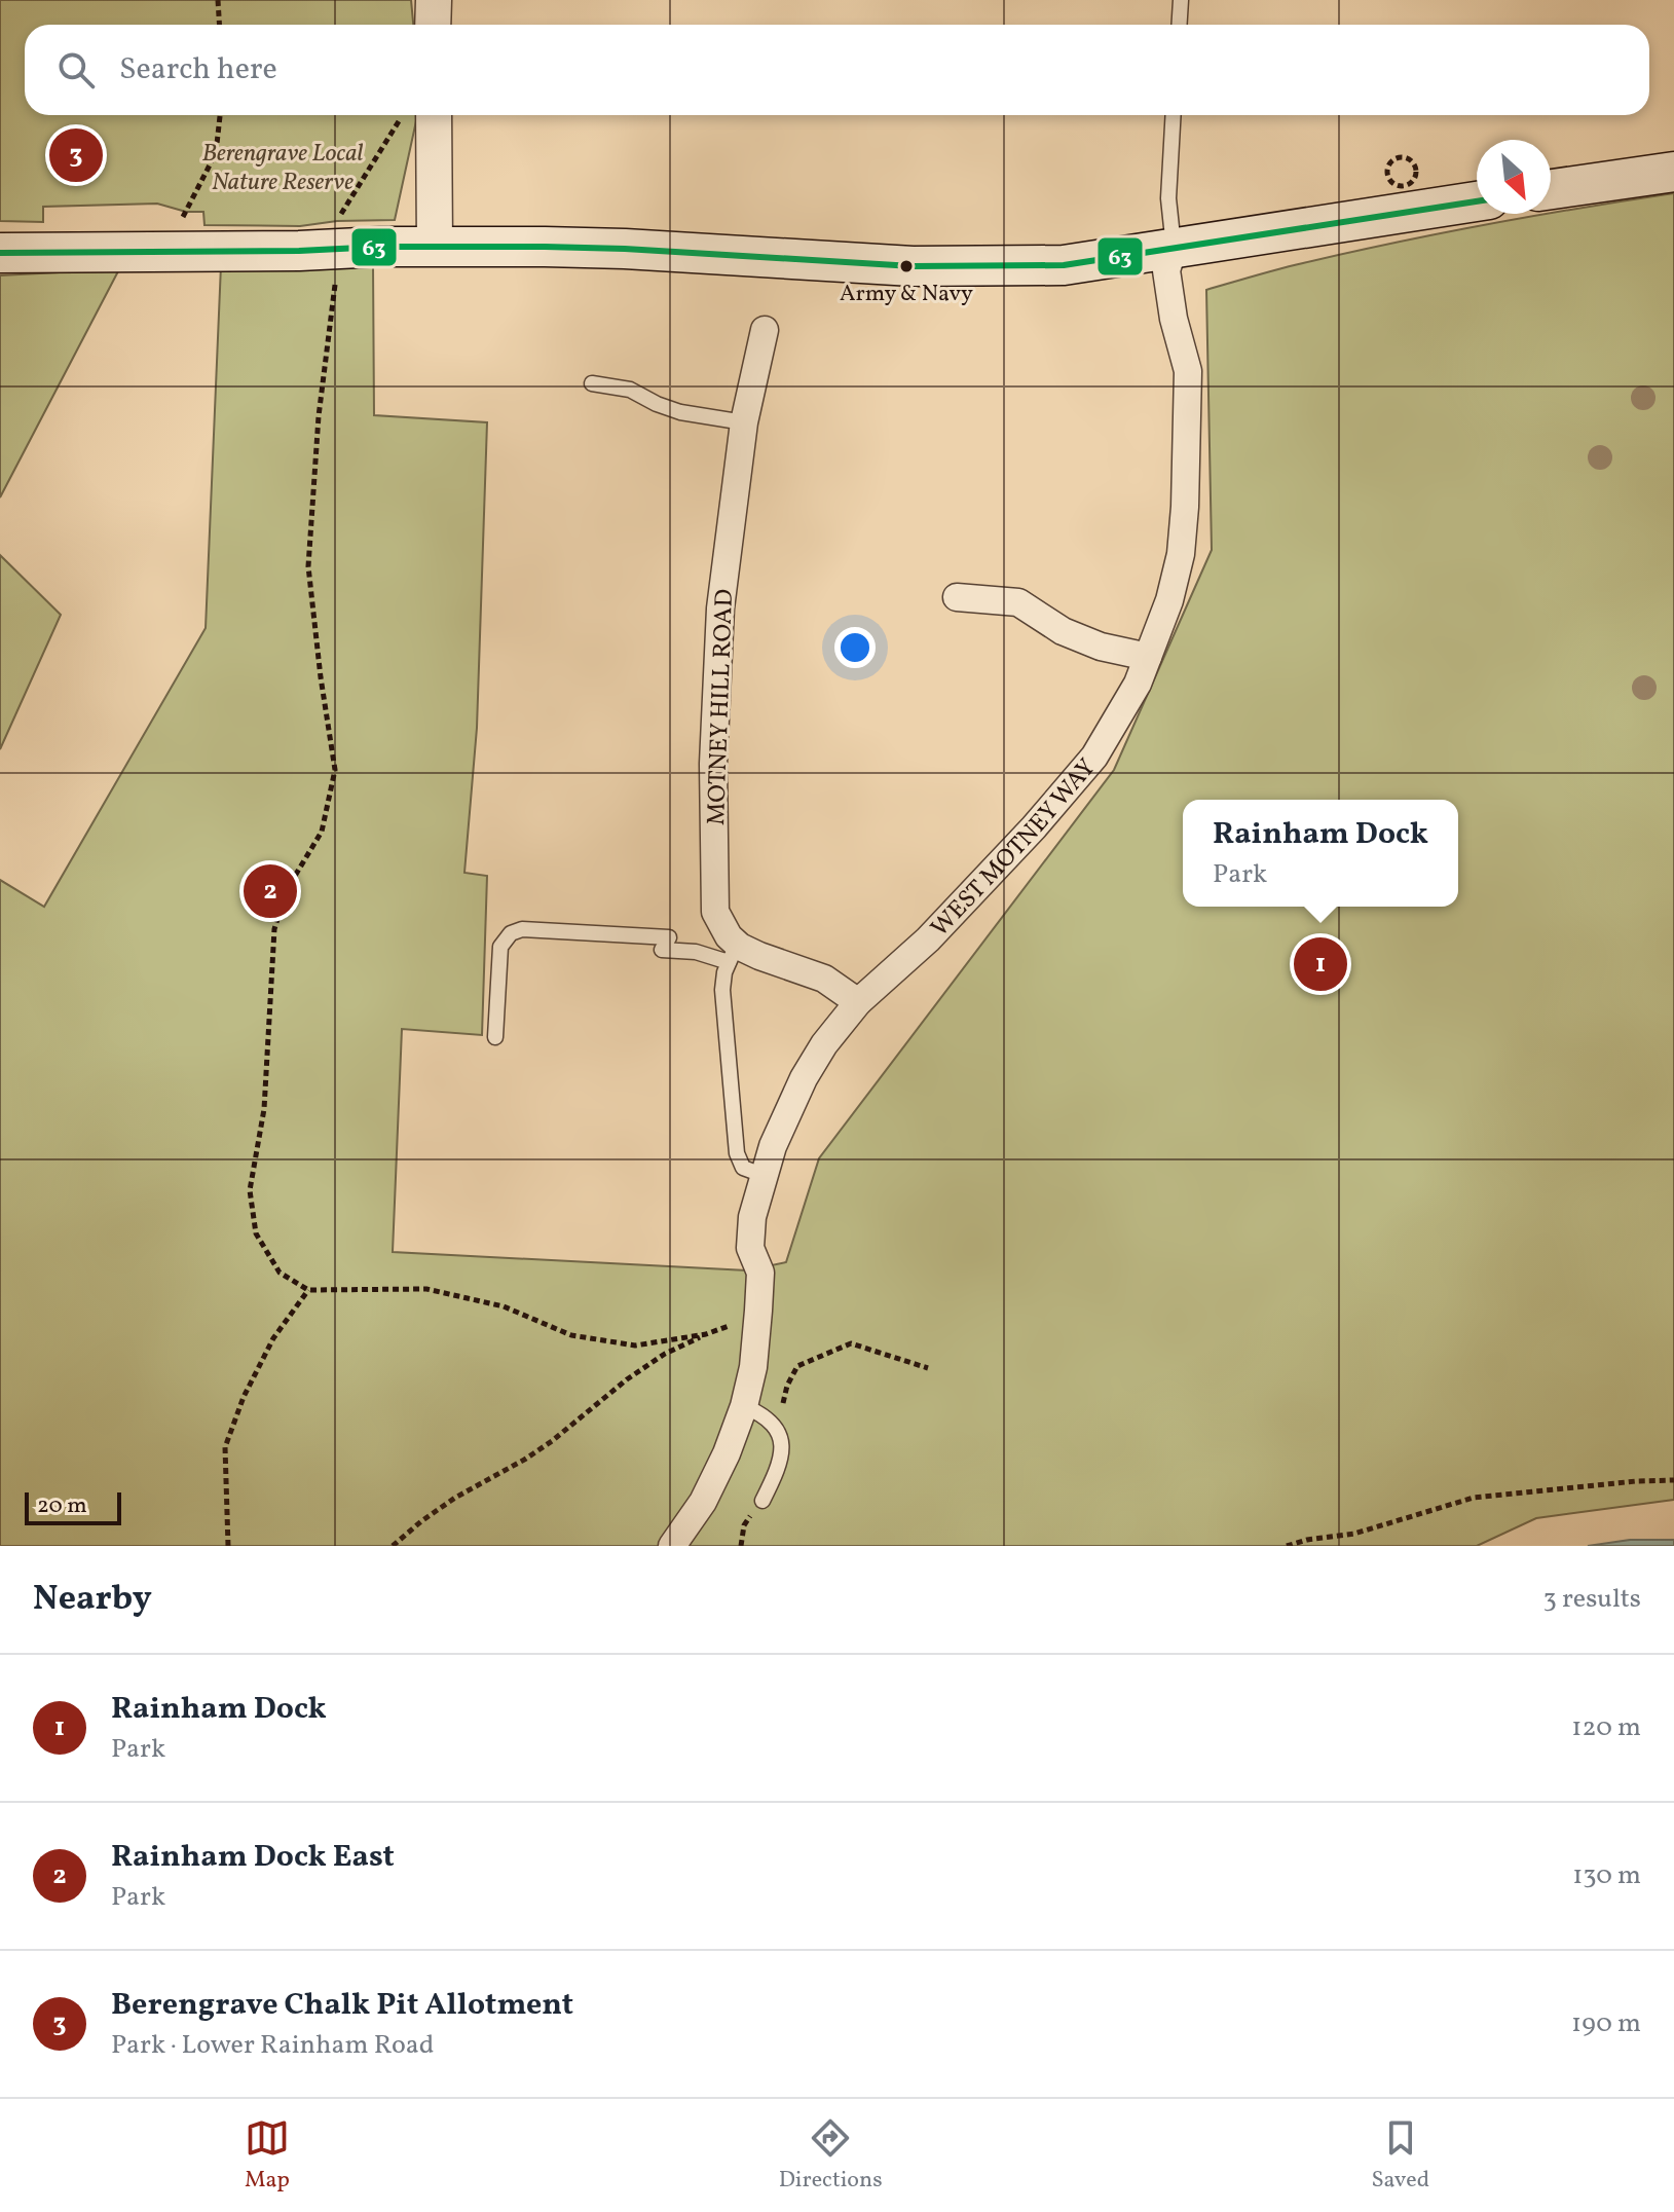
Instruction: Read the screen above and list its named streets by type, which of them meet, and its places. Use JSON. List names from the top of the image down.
{
  "streets": {
    "street": ["MOTNEY HILL ROAD", "WEST MOTNEY WAY"]
  },
  "parks": ["Berengrave Local Nature Reserve"],
  "places": ["Army & Navy"],
  "lines": ["transit line 63"],
  "scale_bar": "20 m",
  "north": "bottom right",
  "page": {
    "search": "Search here",
    "pins": ["3", "2", "1"],
    "popup": ["Rainham Dock", "Park"],
    "scale": "20 m",
    "heading": ["Nearby", "3 results"],
    "list": [
      {
        "mark": "1",
        "name": "Rainham Dock",
        "note": "Park",
        "value": "120 m"
      },
      {
        "mark": "2",
        "name": "Rainham Dock East",
        "note": "Park",
        "value": "130 m"
      },
      {
        "mark": "3",
        "name": "Berengrave Chalk Pit Allotment",
        "note": "Park · Lower Rainham Road",
        "value": "190 m"
      }
    ],
    "nav": ["Map", "Directions", "Saved"]
  }
}
